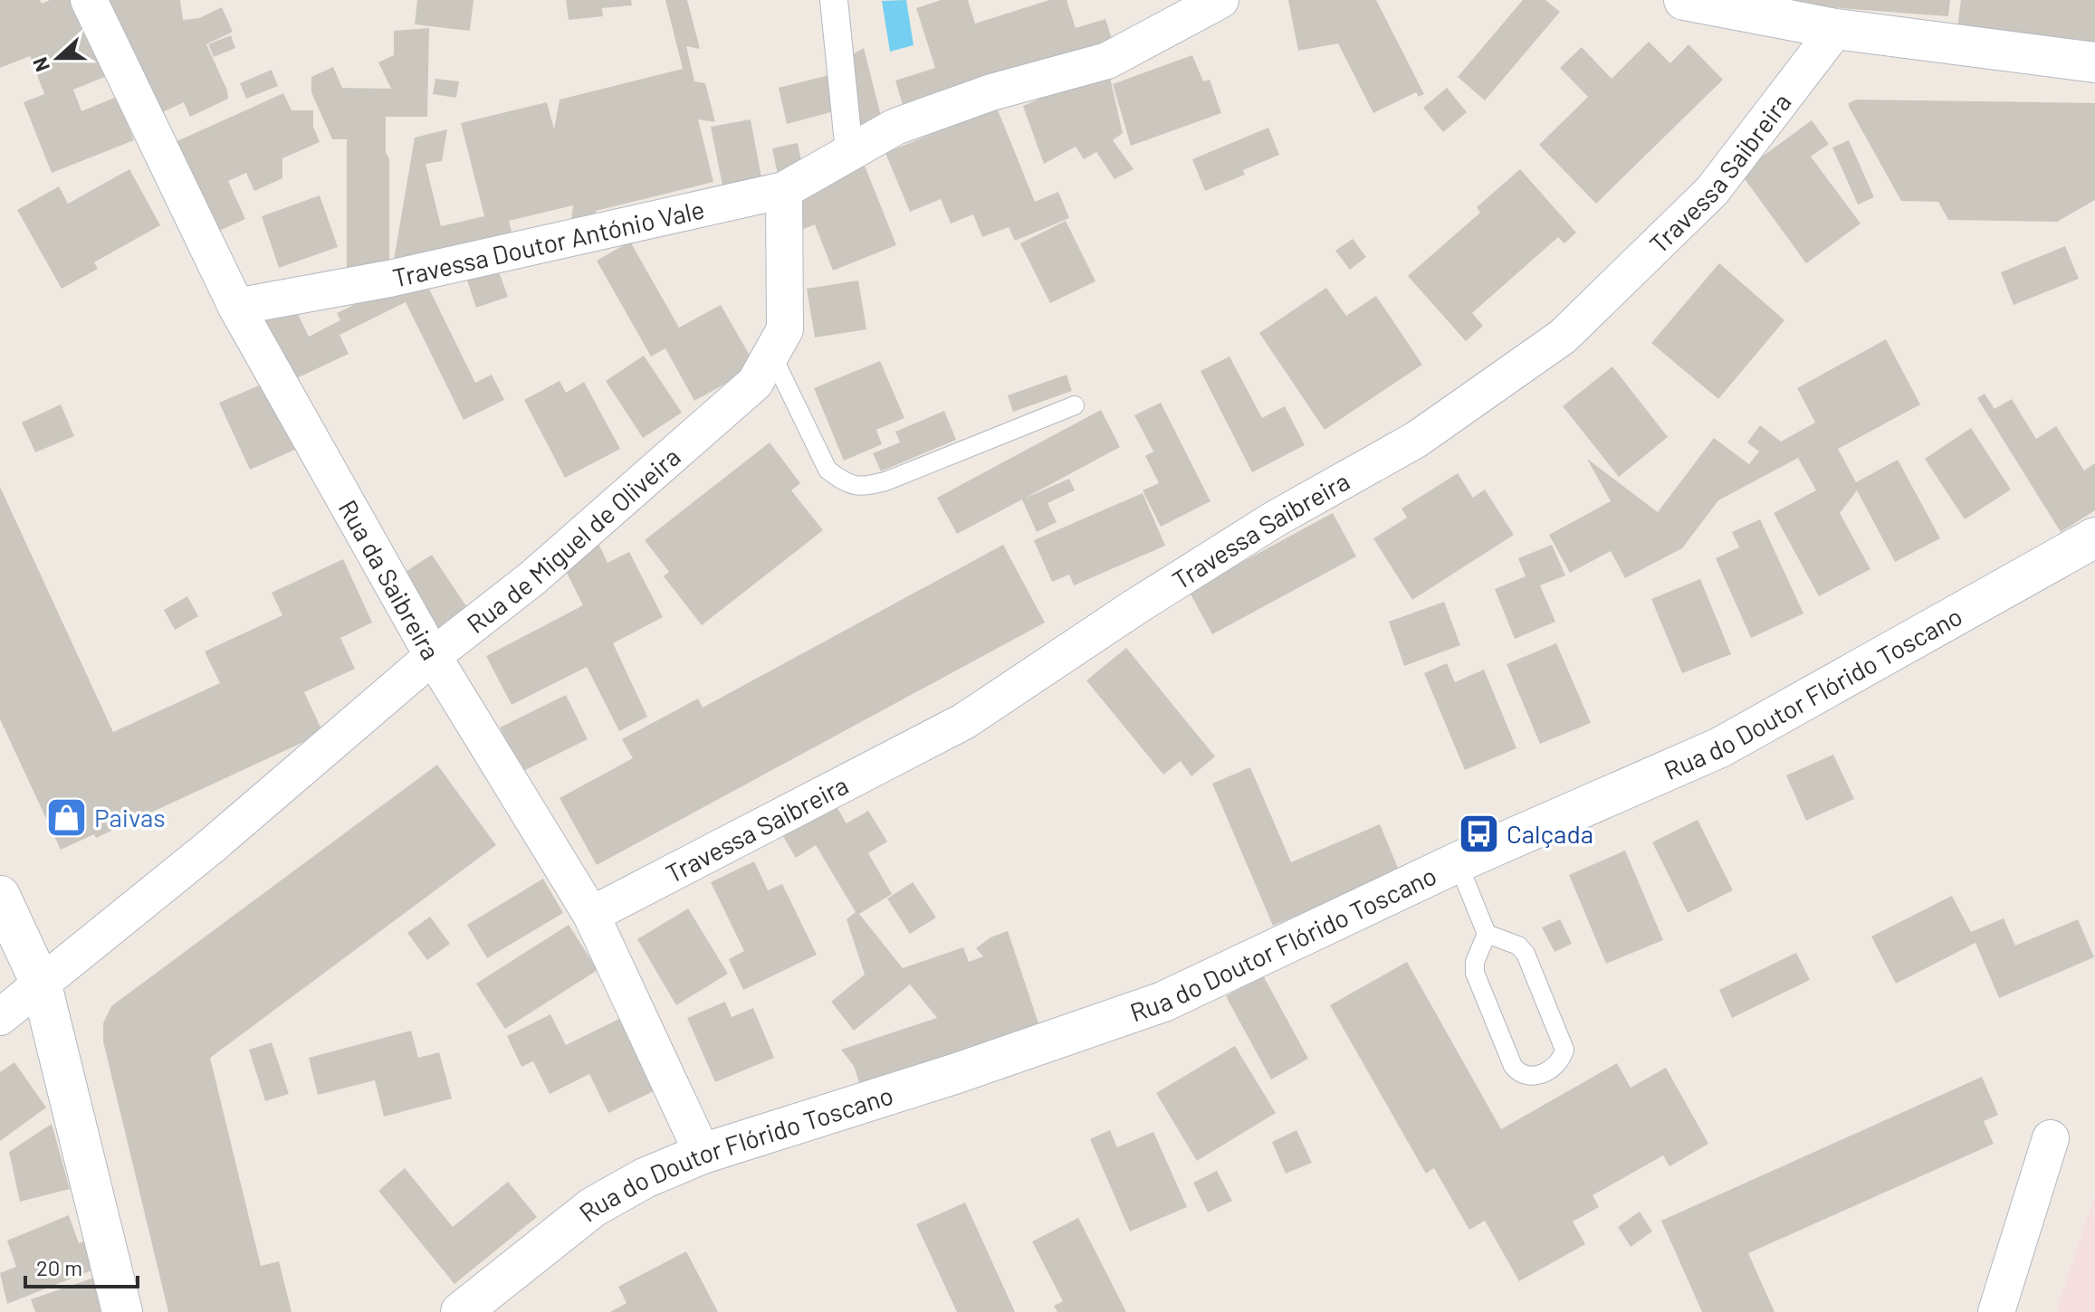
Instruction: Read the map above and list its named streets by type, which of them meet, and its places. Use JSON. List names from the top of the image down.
{
  "streets": {
    "main road": ["Rua do Doutor Flórido Toscano"],
    "street": [
      "Travessa Saibreira",
      "Travessa Doutor António Vale",
      "Rua de Miguel de Oliveira",
      "Rua da Saibreira"
    ]
  },
  "crossings": [
    ["Travessa Saibreira", "Rua da Saibreira"],
    ["Travessa Doutor António Vale", "Rua de Miguel de Oliveira"],
    ["Travessa Doutor António Vale", "Rua da Saibreira"],
    ["Rua de Miguel de Oliveira", "Rua da Saibreira"],
    ["Rua da Saibreira", "Rua do Doutor Flórido Toscano"]
  ],
  "places": {
    "shop": ["Paivas"],
    "bus stop": ["Calçada"]
  },
  "scale_bar": "20 m",
  "north": "left"
}
